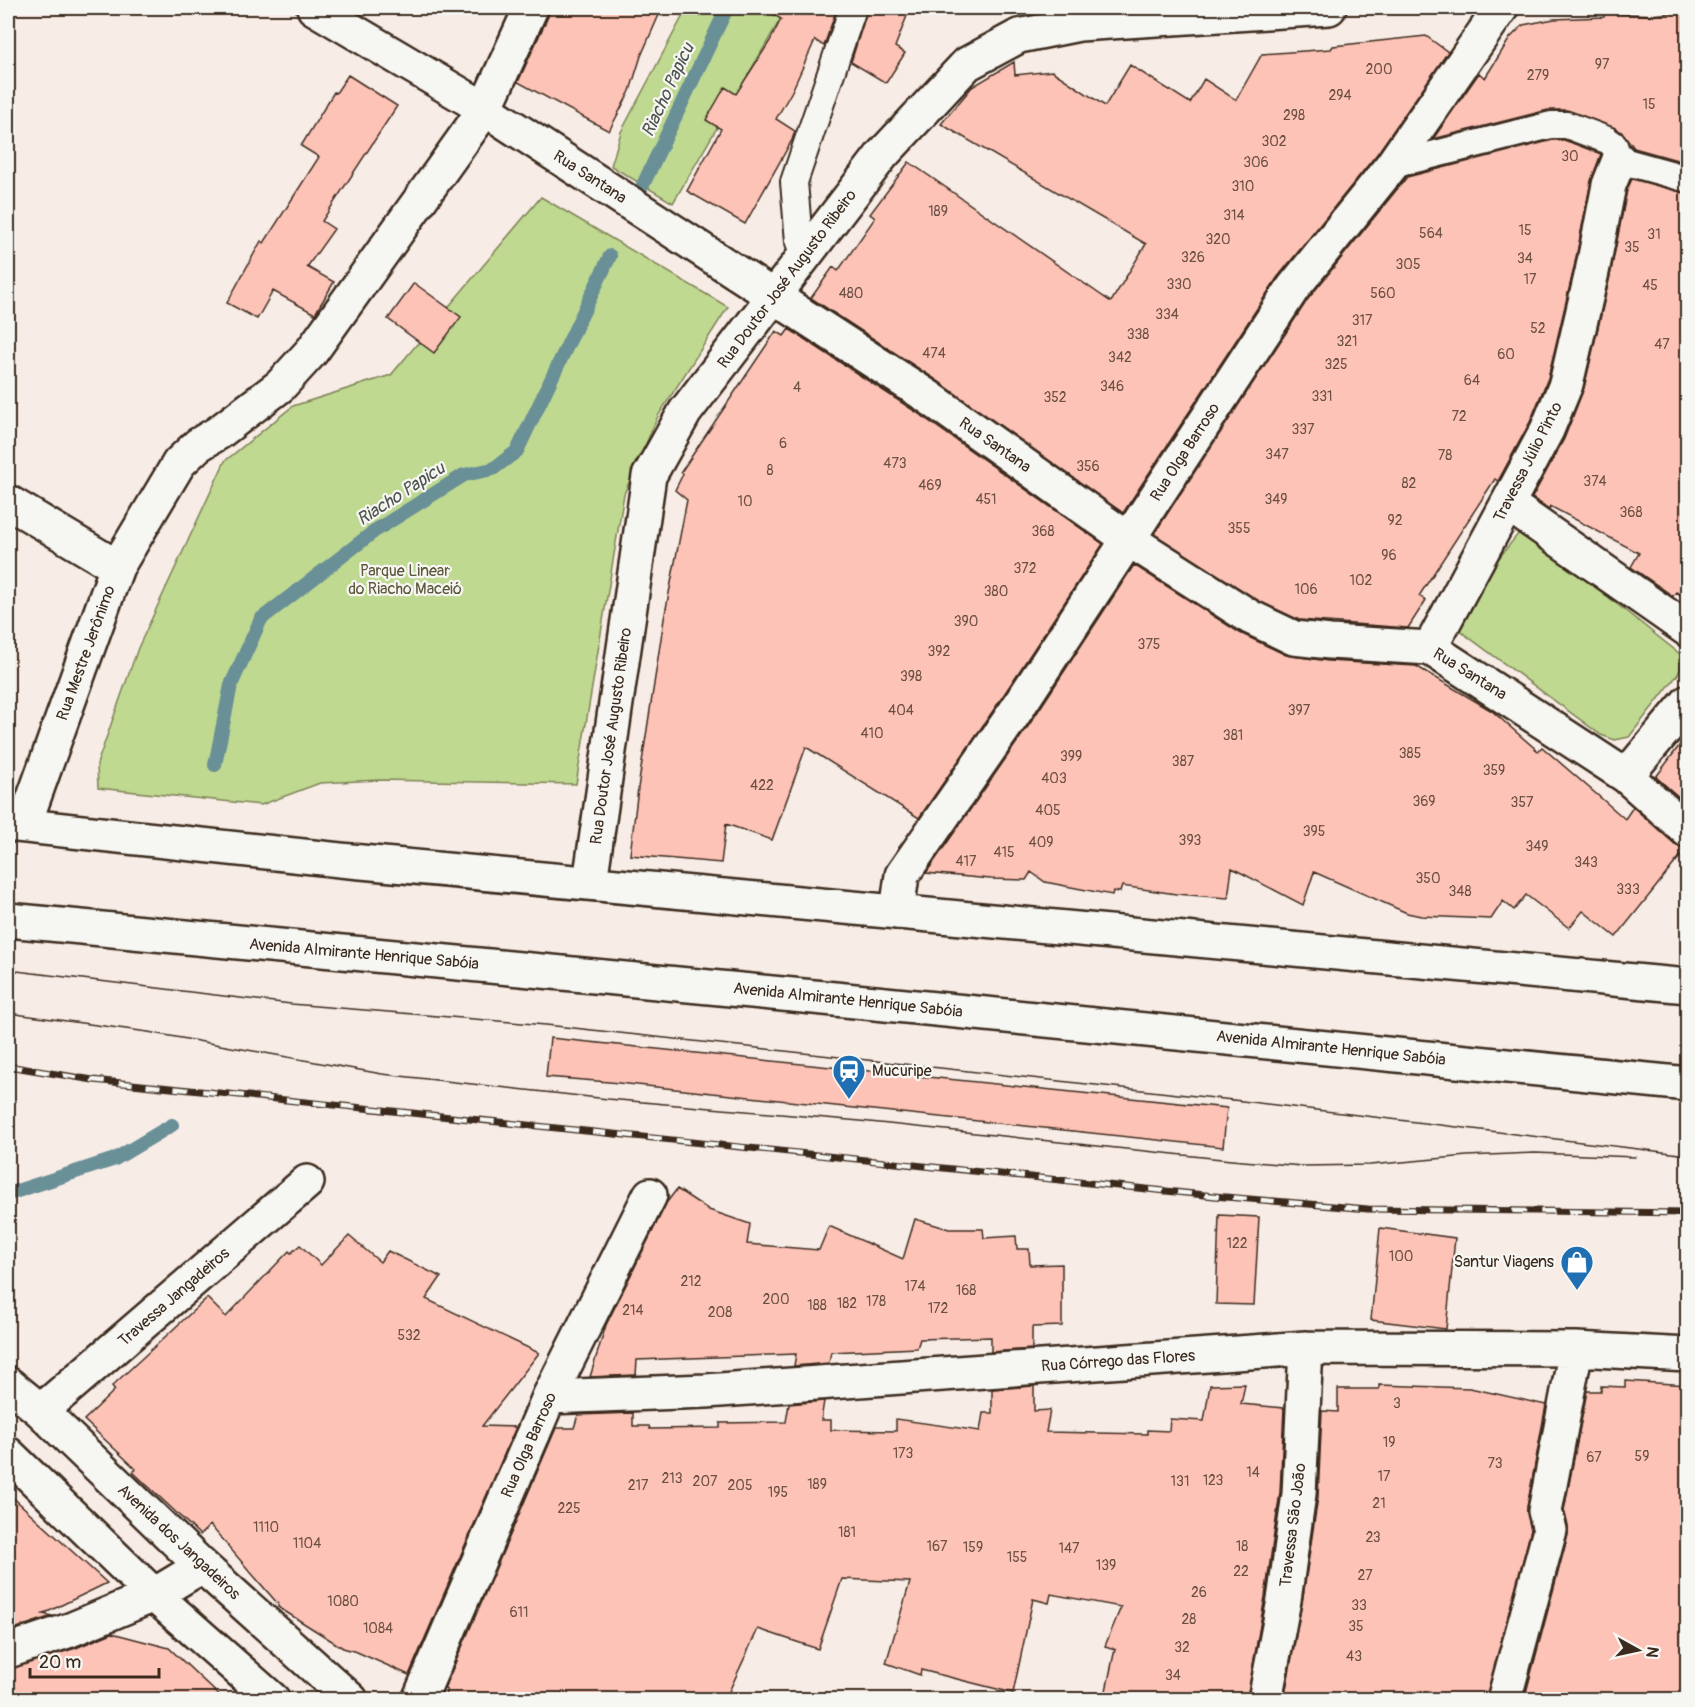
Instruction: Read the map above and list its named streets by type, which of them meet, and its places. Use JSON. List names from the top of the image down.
{
  "streets": {
    "main road": [
      "Rua Santana",
      "Rua Doutor José Augusto Ribeiro",
      "Rua Olga Barroso",
      "Travessa Júlio Pinto",
      "Rua Mestre Jerônimo",
      "Avenida Almirante Henrique Sabóia",
      "Travessa Jangadeiros",
      "Rua Córrego das Flores",
      "Travessa São João",
      "Avenida dos Jangadeiros"
    ]
  },
  "crossings": [
    ["Rua Santana", "Rua Doutor José Augusto Ribeiro"],
    ["Rua Santana", "Rua Olga Barroso"],
    ["Rua Santana", "Travessa Júlio Pinto"],
    ["Rua Olga Barroso", "Rua Córrego das Flores"],
    ["Travessa Jangadeiros", "Avenida dos Jangadeiros"],
    ["Rua Córrego das Flores", "Travessa São João"]
  ],
  "water": ["Riacho Papicu"],
  "parks": ["Parque Linear do Riacho Maceió"],
  "places": {
    "station": ["Mucuripe"],
    "shop": ["Santur Viagens"]
  },
  "house_numbers": [
    "97",
    "200",
    "279",
    "294",
    "15",
    "298",
    "302",
    "30",
    "306",
    "310",
    "189",
    "314",
    "15",
    "564",
    "31",
    "320",
    "35",
    "326",
    "34",
    "305",
    "17",
    "330",
    "45",
    "480",
    "560",
    "334",
    "317",
    "52",
    "338",
    "321",
    "47",
    "474",
    "60",
    "342",
    "325",
    "64",
    "346",
    "4",
    "331",
    "352",
    "72",
    "337",
    "6",
    "347",
    "78",
    "473",
    "356",
    "8",
    "374",
    "82",
    "469",
    "451",
    "349",
    "10",
    "368",
    "92",
    "355",
    "368",
    "96",
    "372",
    "102",
    "106",
    "380",
    "390",
    "375",
    "392",
    "398",
    "404",
    "397",
    "410",
    "381",
    "385",
    "399",
    "387",
    "359",
    "403",
    "422",
    "369",
    "357",
    "405",
    "395",
    "393",
    "409",
    "349",
    "415",
    "417",
    "343",
    "350",
    "333",
    "348",
    "122",
    "100",
    "212",
    "174",
    "168",
    "200",
    "178",
    "182",
    "188",
    "172",
    "214",
    "208",
    "532",
    "3",
    "19",
    "173",
    "59",
    "67",
    "73",
    "14",
    "17",
    "213",
    "123",
    "207",
    "131",
    "189",
    "217",
    "205",
    "195",
    "21",
    "225",
    "1110",
    "181",
    "23",
    "1104",
    "167",
    "18",
    "159",
    "147",
    "155",
    "139",
    "22",
    "27",
    "26",
    "1080",
    "33",
    "611",
    "28",
    "35",
    "1084",
    "32",
    "43",
    "34"
  ],
  "scale_bar": "20 m",
  "north": "right"
}
